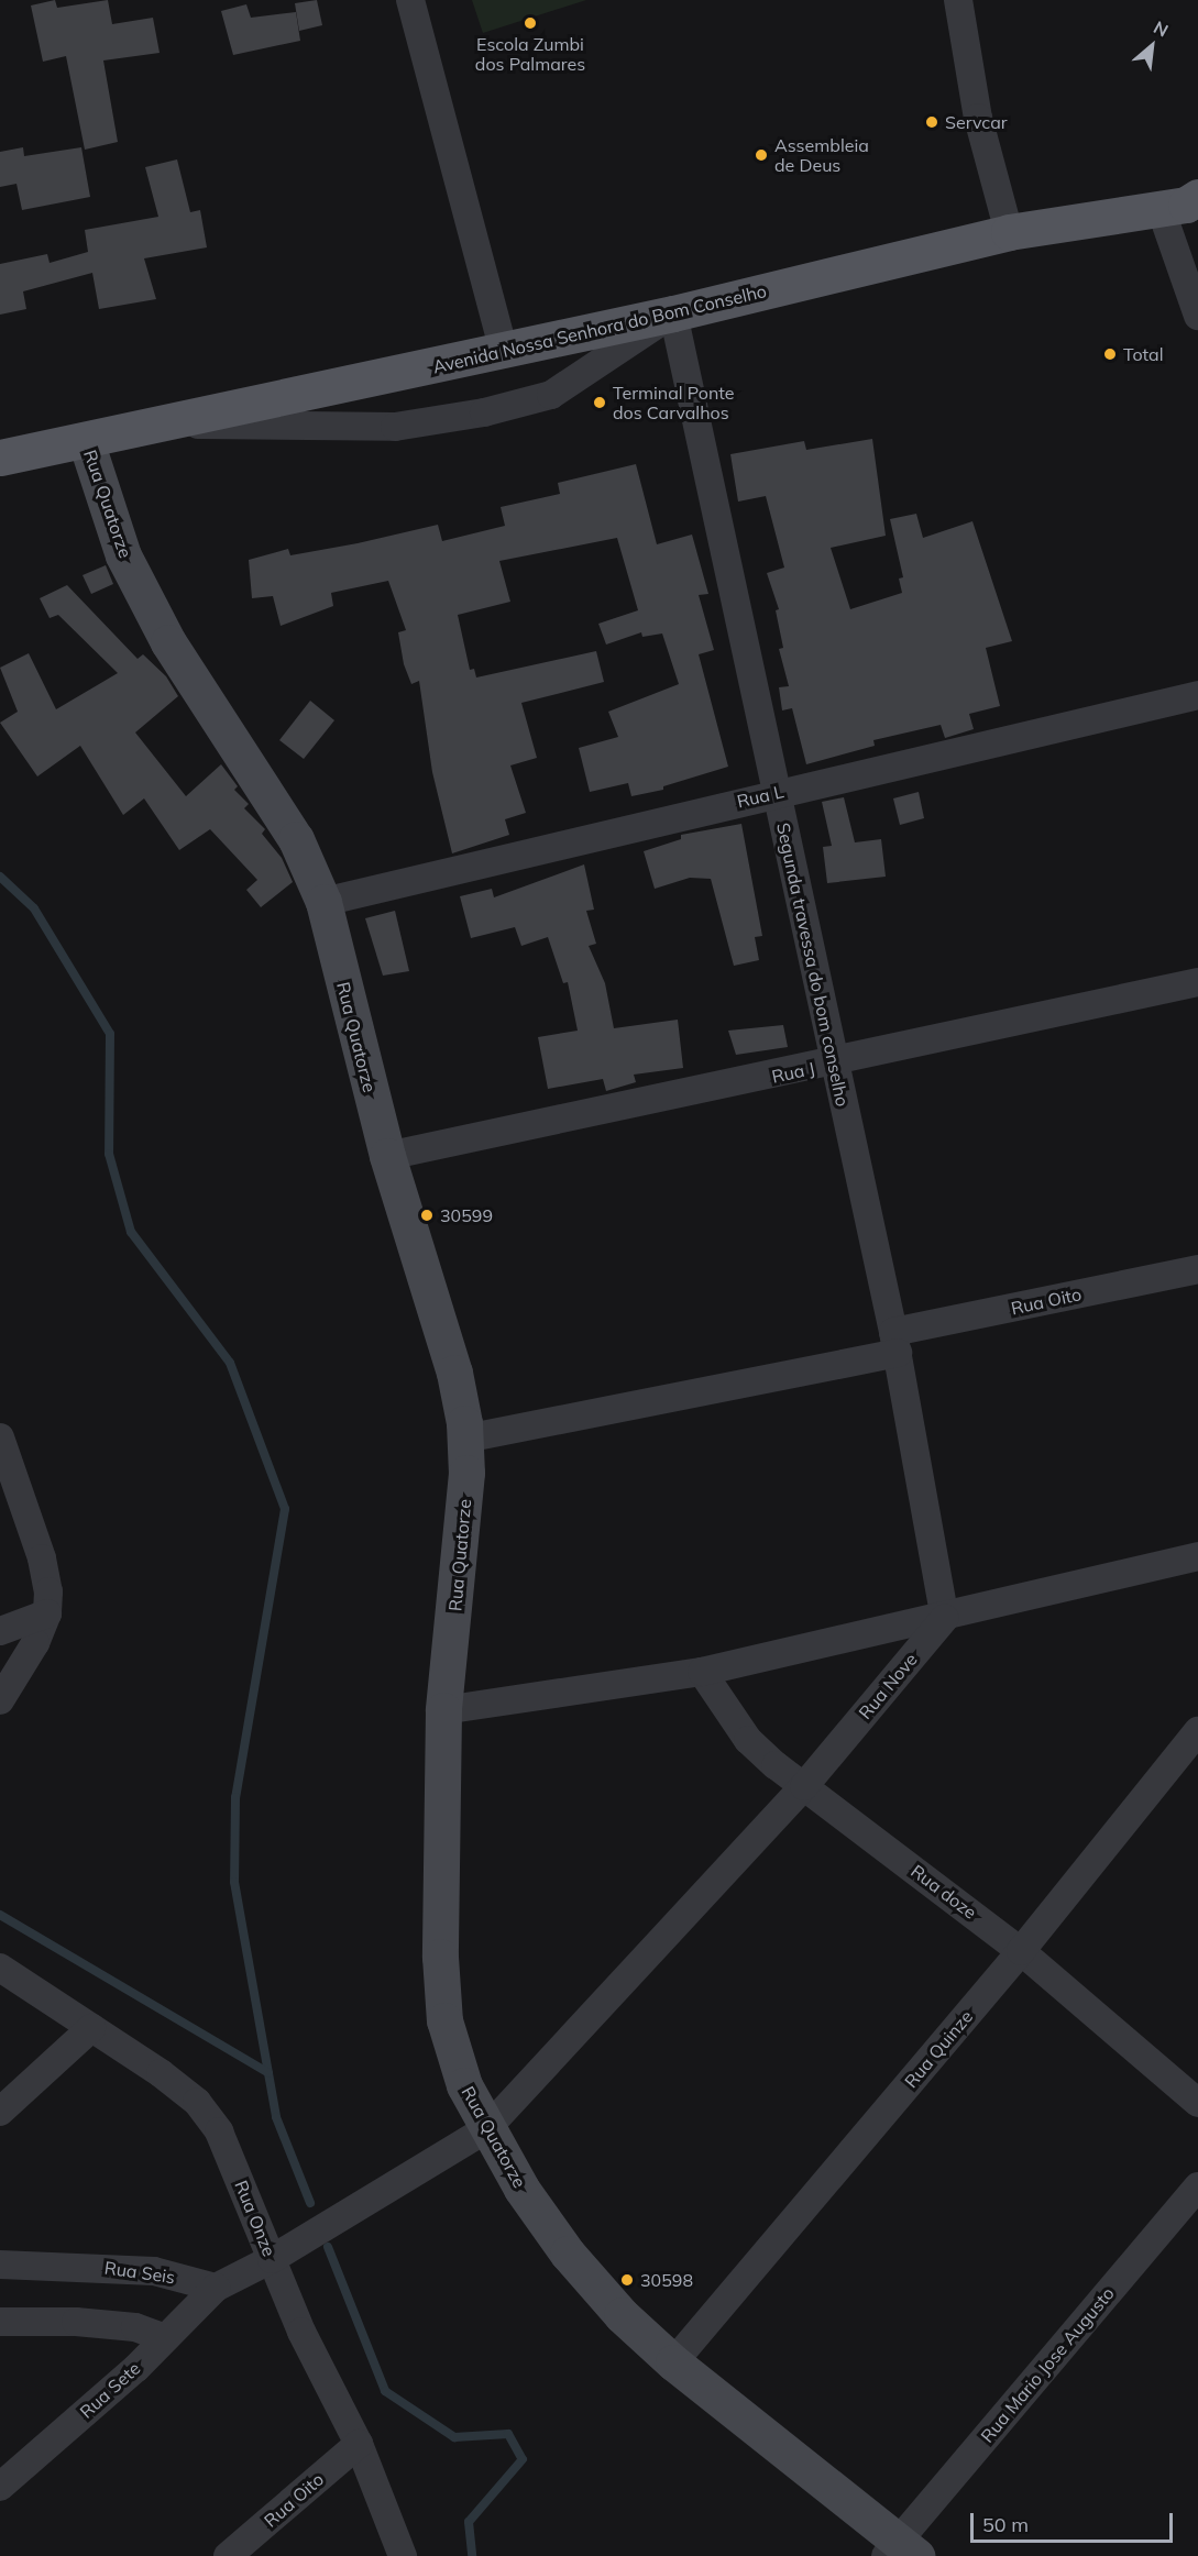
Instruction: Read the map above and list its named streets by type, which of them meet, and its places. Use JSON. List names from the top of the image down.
{
  "streets": {
    "main road": ["Avenida Nossa Senhora do Bom Conselho"],
    "street": [
      "Rua Quatorze",
      "Rua L",
      "Segunda travessa do bom conselho",
      "Rua J",
      "Rua Oito",
      "Rua Nove",
      "Rua doze",
      "Rua Quinze",
      "Rua Onze",
      "Rua Seis",
      "Rua Mario Jose Augusto",
      "Rua Sete"
    ]
  },
  "crossings": [
    ["Avenida Nossa Senhora do Bom Conselho", "Rua Quatorze"],
    ["Avenida Nossa Senhora do Bom Conselho", "Segunda travessa do bom conselho"],
    ["Rua Quatorze", "Rua L"],
    ["Rua Quatorze", "Rua J"],
    ["Rua Quatorze", "Rua Oito"],
    ["Rua Quatorze", "Rua Nove"],
    ["Rua Quatorze", "Rua Quinze"],
    ["Rua Quatorze", "Rua Mario Jose Augusto"],
    ["Rua L", "Segunda travessa do bom conselho"],
    ["Segunda travessa do bom conselho", "Rua J"],
    ["Segunda travessa do bom conselho", "Rua Oito"],
    ["Segunda travessa do bom conselho", "Rua Nove"],
    ["Rua Oito", "Rua Onze"],
    ["Rua Nove", "Rua doze"],
    ["Rua Nove", "Rua Onze"],
    ["Rua doze", "Rua Quinze"],
    ["Rua Seis", "Rua Sete"]
  ],
  "places": [
    "Escola Zumbi dos Palmares",
    "Servcar",
    "Assembleia de Deus",
    "Total",
    "Terminal Ponte dos Carvalhos",
    "30599",
    "30598"
  ],
  "scale_bar": "50 m",
  "north": "top right"
}
